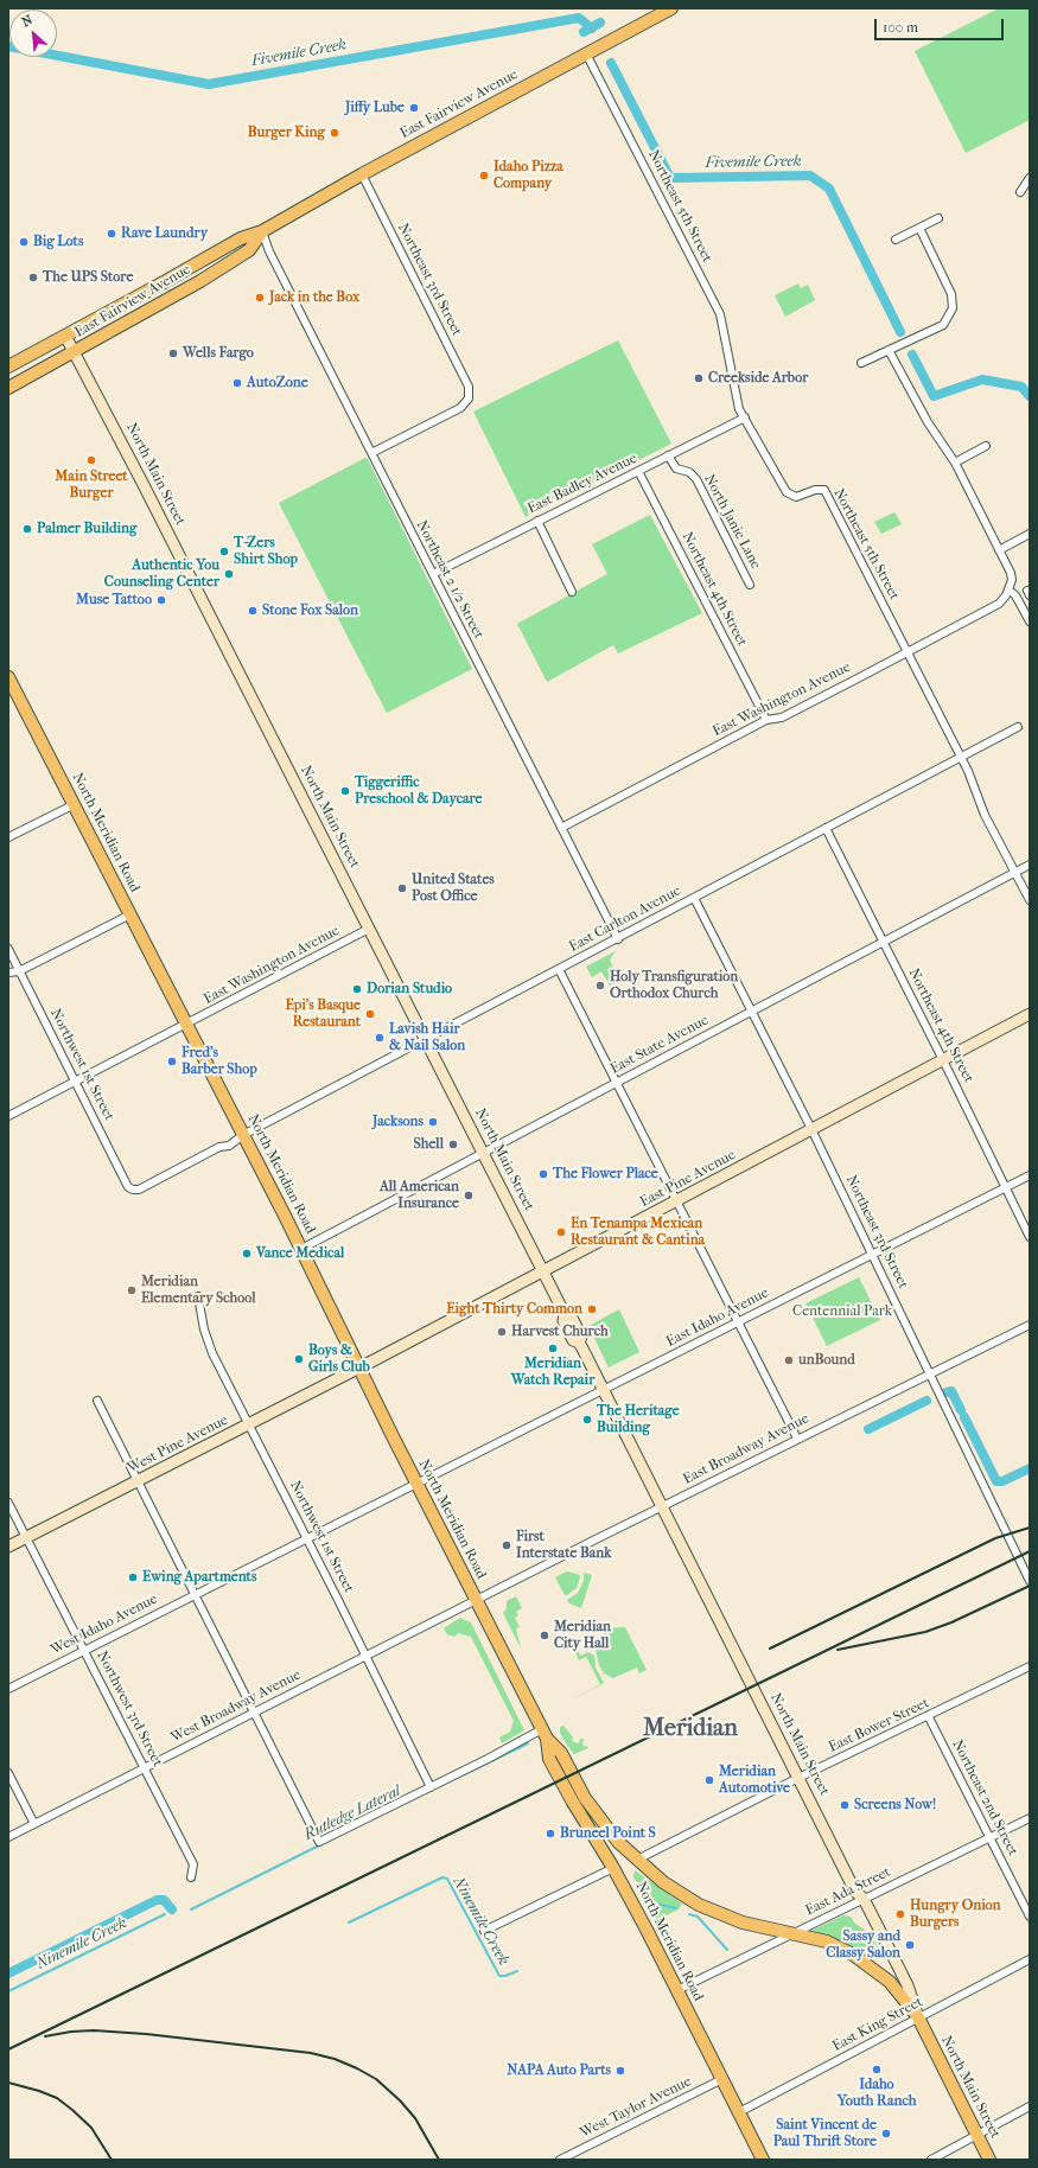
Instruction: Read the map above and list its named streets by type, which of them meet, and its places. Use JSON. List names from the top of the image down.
{
  "streets": {
    "main road": ["East Fairview Avenue", "North Main Street", "North Meridian Road"],
    "street": [
      "Northeast 5th Street",
      "Northeast 3rd Street",
      "East Badley Avenue",
      "North Janie Lane",
      "Northeast 2 1/2 Street",
      "Northeast 4th Street",
      "East Washington Avenue",
      "East Carlton Avenue",
      "East State Avenue",
      "Northwest 1st Street",
      "East Pine Avenue",
      "East Idaho Avenue",
      "West Pine Avenue",
      "East Broadway Avenue",
      "West Idaho Avenue",
      "West Broadway Avenue",
      "Northwest 3rd Street",
      "East Bower Street",
      "Northeast 2nd Street",
      "East Ada Street",
      "East King Street",
      "West Taylor Avenue"
    ]
  },
  "crossings": [
    ["East Fairview Avenue", "Northeast 5th Street"],
    ["East Fairview Avenue", "Northeast 3rd Street"],
    ["East Fairview Avenue", "North Main Street"],
    ["East Fairview Avenue", "Northeast 2 1/2 Street"],
    ["Northeast 5th Street", "East Badley Avenue"],
    ["Northeast 5th Street", "East Washington Avenue"],
    ["Northeast 5th Street", "East Carlton Avenue"],
    ["Northeast 5th Street", "East State Avenue"],
    ["Northeast 3rd Street", "Northeast 2 1/2 Street"],
    ["Northeast 3rd Street", "East Carlton Avenue"],
    ["Northeast 3rd Street", "East State Avenue"],
    ["Northeast 3rd Street", "East Pine Avenue"],
    ["Northeast 3rd Street", "East Idaho Avenue"],
    ["Northeast 3rd Street", "East Broadway Avenue"],
    ["North Main Street", "East Washington Avenue"],
    ["North Main Street", "North Meridian Road"],
    ["North Main Street", "East Carlton Avenue"],
    ["North Main Street", "East State Avenue"],
    ["North Main Street", "East Pine Avenue"],
    ["North Main Street", "East Idaho Avenue"],
    ["North Main Street", "East Broadway Avenue"],
    ["North Main Street", "East Bower Street"],
    ["North Main Street", "East Ada Street"],
    ["North Main Street", "East King Street"],
    ["East Badley Avenue", "North Janie Lane"],
    ["East Badley Avenue", "Northeast 2 1/2 Street"],
    ["East Badley Avenue", "Northeast 4th Street"],
    ["Northeast 2 1/2 Street", "East Washington Avenue"],
    ["Northeast 2 1/2 Street", "East Carlton Avenue"],
    ["Northeast 4th Street", "East Washington Avenue"],
    ["Northeast 4th Street", "East Carlton Avenue"],
    ["Northeast 4th Street", "East State Avenue"],
    ["Northeast 4th Street", "East Pine Avenue"],
    ["Northeast 4th Street", "East Idaho Avenue"],
    ["East Washington Avenue", "North Meridian Road"],
    ["East Washington Avenue", "Northwest 1st Street"],
    ["North Meridian Road", "East Carlton Avenue"],
    ["North Meridian Road", "East State Avenue"],
    ["North Meridian Road", "East Pine Avenue"],
    ["North Meridian Road", "East Idaho Avenue"],
    ["North Meridian Road", "West Pine Avenue"],
    ["North Meridian Road", "East Broadway Avenue"],
    ["North Meridian Road", "West Idaho Avenue"],
    ["North Meridian Road", "West Broadway Avenue"],
    ["North Meridian Road", "East Bower Street"],
    ["North Meridian Road", "East Ada Street"],
    ["North Meridian Road", "East King Street"],
    ["North Meridian Road", "West Taylor Avenue"],
    ["East Carlton Avenue", "Northwest 1st Street"],
    ["Northwest 1st Street", "West Pine Avenue"],
    ["Northwest 1st Street", "West Idaho Avenue"],
    ["Northwest 1st Street", "West Broadway Avenue"],
    ["East Pine Avenue", "West Pine Avenue"],
    ["East Idaho Avenue", "West Idaho Avenue"],
    ["West Pine Avenue", "Northwest 3rd Street"],
    ["East Broadway Avenue", "West Broadway Avenue"],
    ["West Idaho Avenue", "Northwest 3rd Street"],
    ["West Broadway Avenue", "Northwest 3rd Street"],
    ["East Bower Street", "Northeast 2nd Street"],
    ["Northeast 2nd Street", "East Ada Street"]
  ],
  "districts": ["Meridian"],
  "water": ["Fivemile Creek", "Rutledge Lateral", "Ninemile Creek"],
  "parks": ["Centennial Park"],
  "places": [
    "Jiffy Lube",
    "Burger King",
    "Idaho Pizza Company",
    "Rave Laundry",
    "Big Lots",
    "The UPS Store",
    "Jack in the Box",
    "Wells Fargo",
    "Creekside Arbor",
    "AutoZone",
    "Main Street Burger",
    "Palmer Building",
    "T-Zers Shirt Shop",
    "Authentic You Counseling Center",
    "Muse Tattoo",
    "Stone Fox Salon",
    "Tiggeriffic Preschool & Daycare",
    "United States Post Office",
    "Holy Transfiguration Orthodox Church",
    "Dorian Studio",
    "Epi's Basque Restaurant",
    "Lavish Hair & Nail Salon",
    "Fred's Barber Shop",
    "Jacksons",
    "Shell",
    "The Flower Place",
    "All American Insurance",
    "En Tenampa Mexican Restaurant & Cantina",
    "Vance Medical",
    "Meridian Elementary School",
    "Eight Thirty Common",
    "Harvest Church",
    "Meridian Watch Repair",
    "Boys & Girls Club",
    "unBound",
    "The Heritage Building",
    "First Interstate Bank",
    "Ewing Apartments",
    "Meridian City Hall",
    "Meridian Automotive",
    "Screens Now!",
    "Bruneel Point S",
    "Hungry Onion Burgers",
    "Sassy and Classy Salon",
    "Idaho Youth Ranch",
    "NAPA Auto Parts",
    "Saint Vincent de Paul Thrift Store"
  ],
  "scale_bar": "100 m",
  "north": "top left"
}
